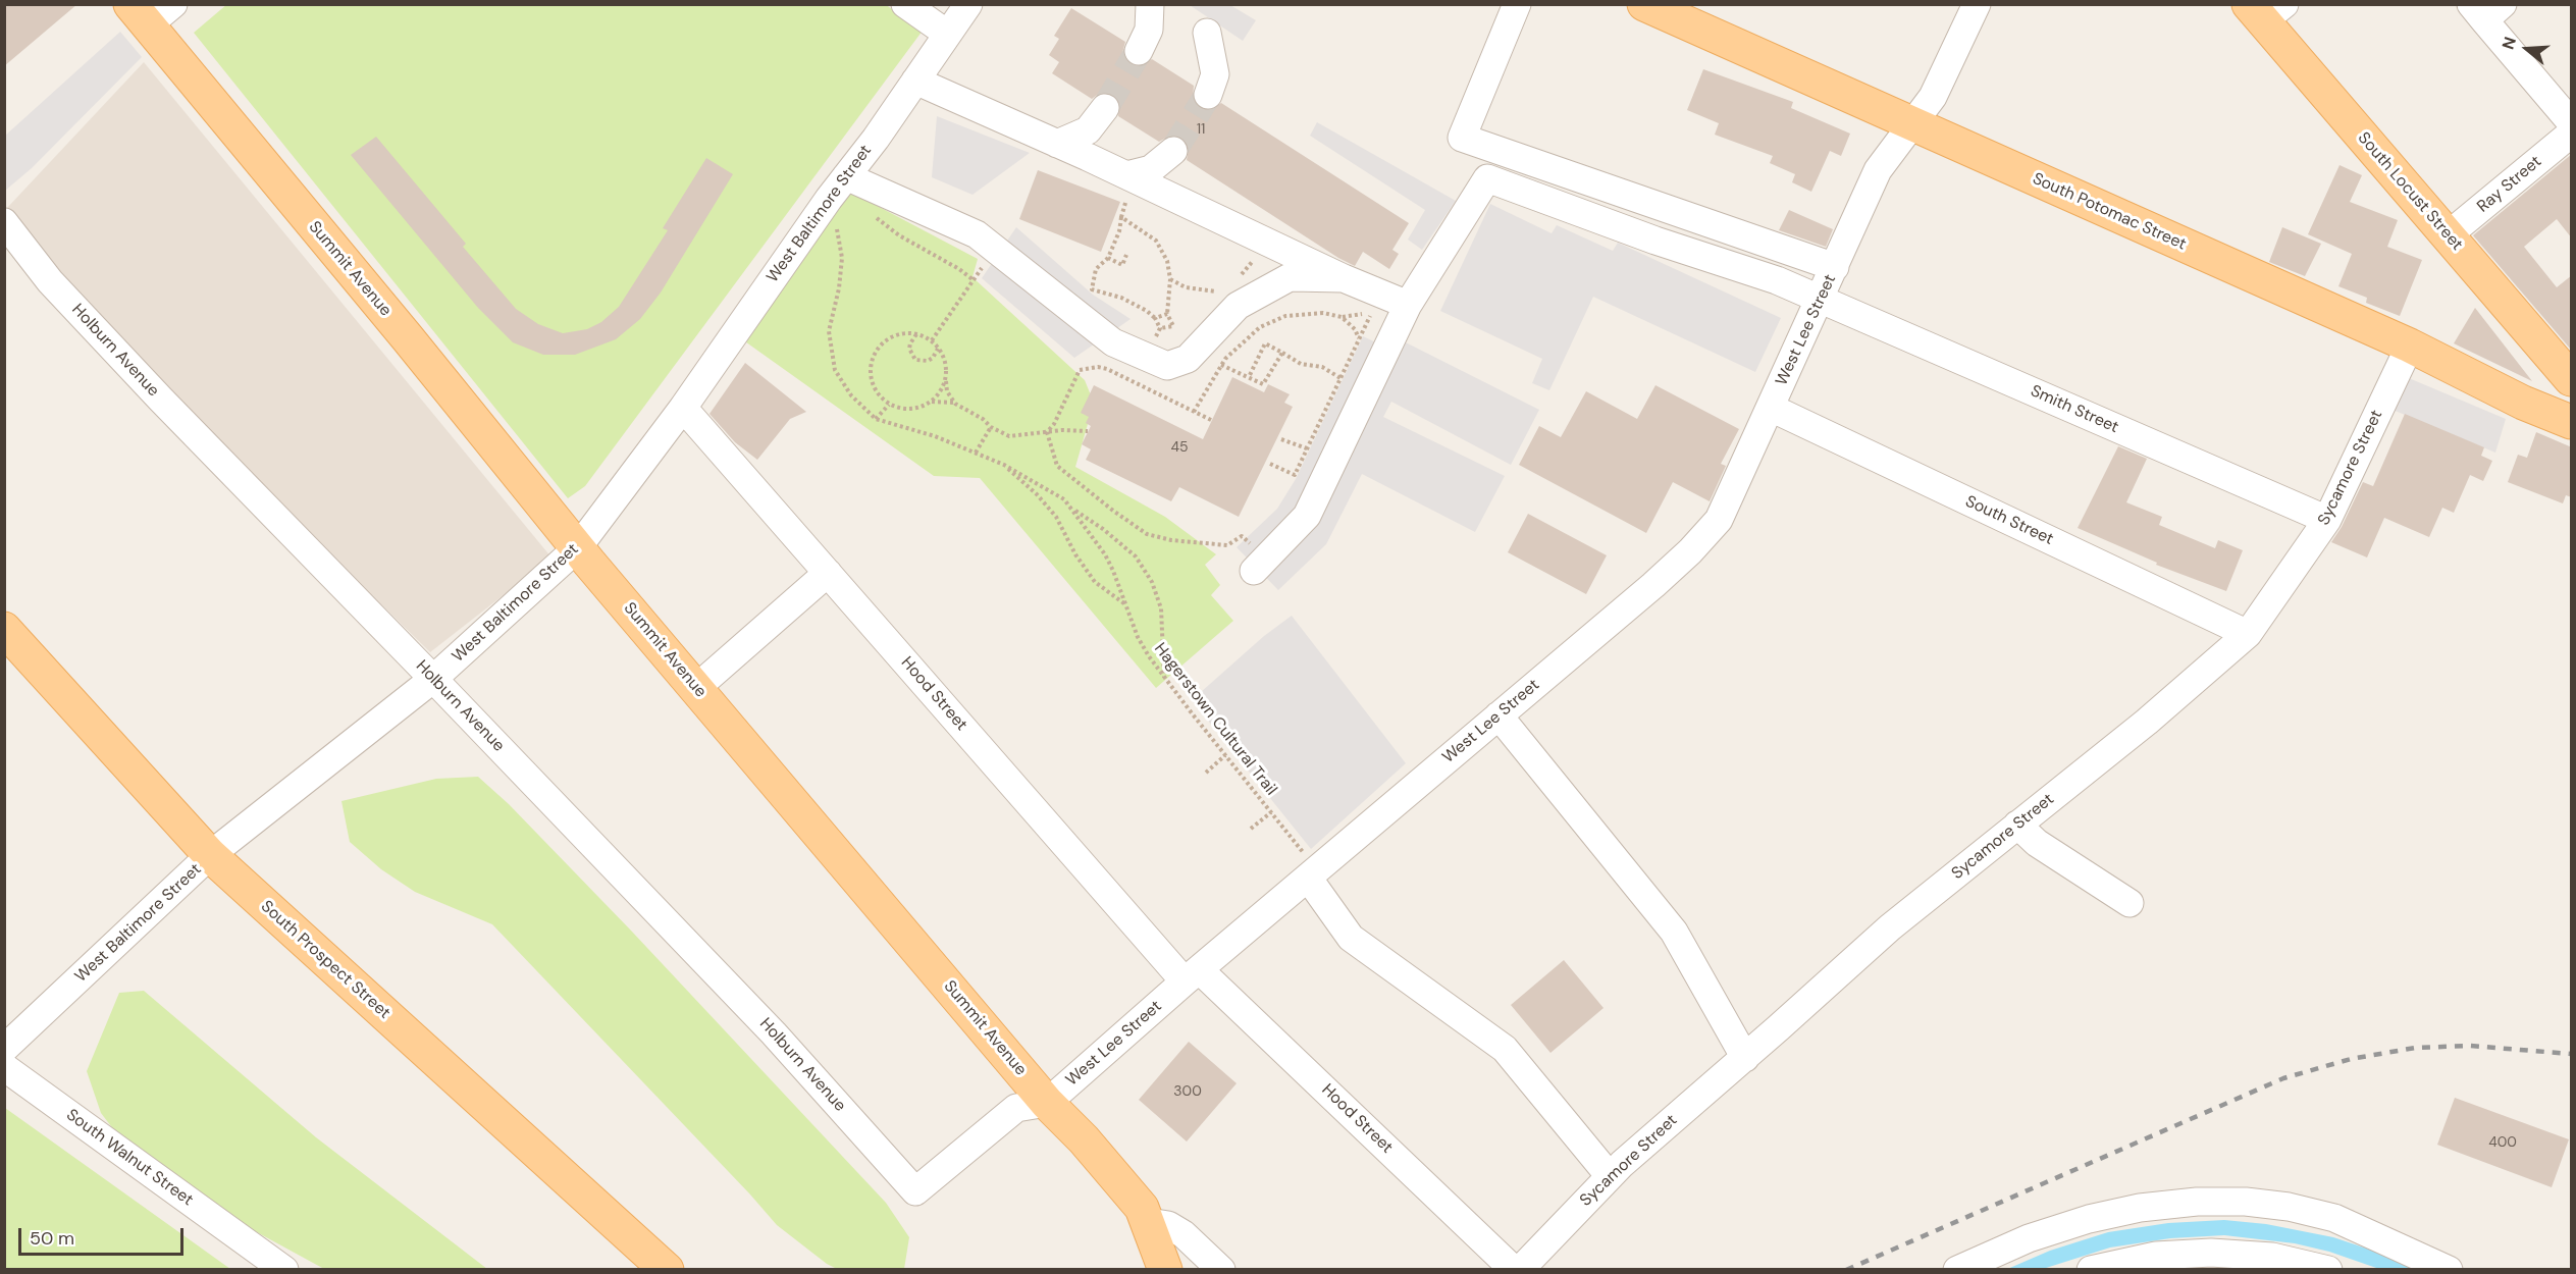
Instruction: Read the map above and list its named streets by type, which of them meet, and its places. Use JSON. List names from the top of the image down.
{
  "streets": {
    "main road": [
      "South Locust Street",
      "South Potomac Street",
      "Summit Avenue",
      "South Prospect Street"
    ],
    "street": [
      "Ray Street",
      "West Baltimore Street",
      "West Lee Street",
      "Holburn Avenue",
      "Smith Street",
      "Sycamore Street",
      "South Street",
      "Hood Street",
      "South Walnut Street"
    ],
    "path": ["Hagerstown Cultural Trail"]
  },
  "crossings": [
    ["Ray Street", "South Locust Street"],
    ["South Potomac Street", "West Lee Street"],
    ["South Potomac Street", "Sycamore Street"],
    ["West Baltimore Street", "Summit Avenue"],
    ["West Baltimore Street", "Holburn Avenue"],
    ["West Baltimore Street", "Hood Street"],
    ["West Baltimore Street", "Hagerstown Cultural Trail"],
    ["West Baltimore Street", "South Prospect Street"],
    ["Summit Avenue", "West Lee Street"],
    ["Summit Avenue", "Holburn Avenue"],
    ["West Lee Street", "Holburn Avenue"],
    ["West Lee Street", "Smith Street"],
    ["West Lee Street", "South Street"],
    ["West Lee Street", "Hood Street"],
    ["West Lee Street", "Hagerstown Cultural Trail"],
    ["Smith Street", "Sycamore Street"],
    ["Sycamore Street", "South Street"]
  ],
  "house_numbers": [
    "11",
    "45",
    "300",
    "400"
  ],
  "scale_bar": "50 m",
  "north": "left"
}
